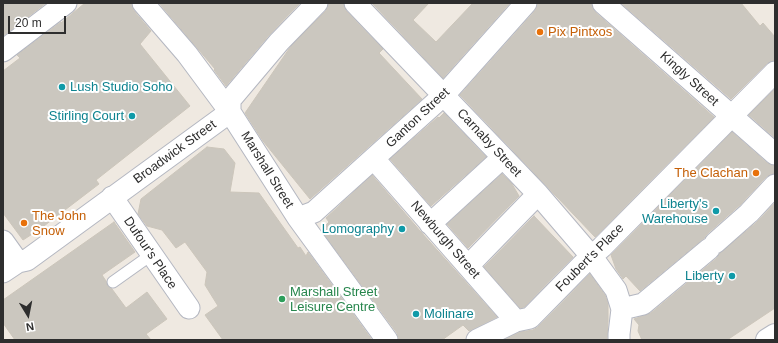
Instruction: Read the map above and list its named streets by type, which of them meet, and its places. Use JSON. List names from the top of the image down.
{
  "streets": {
    "street": [
      "Kingly Street",
      "Ganton Street",
      "Carnaby Street",
      "Broadwick Street",
      "Marshall Street",
      "Newburgh Street",
      "Dufour's Place",
      "Foubert's Place"
    ]
  },
  "crossings": [
    ["Kingly Street", "Foubert's Place"],
    ["Ganton Street", "Carnaby Street"],
    ["Ganton Street", "Marshall Street"],
    ["Ganton Street", "Newburgh Street"],
    ["Carnaby Street", "Foubert's Place"],
    ["Broadwick Street", "Marshall Street"],
    ["Broadwick Street", "Dufour's Place"],
    ["Newburgh Street", "Foubert's Place"]
  ],
  "places": [
    "Pix Pintxos",
    "Lush Studio Soho",
    "Stirling Court",
    "The Clachan",
    "Liberty's Warehouse",
    "The John Snow",
    "Lomography",
    "Liberty",
    "Marshall Street Leisure Centre",
    "Molinare"
  ],
  "scale_bar": "20 m",
  "north": "bottom"
}
